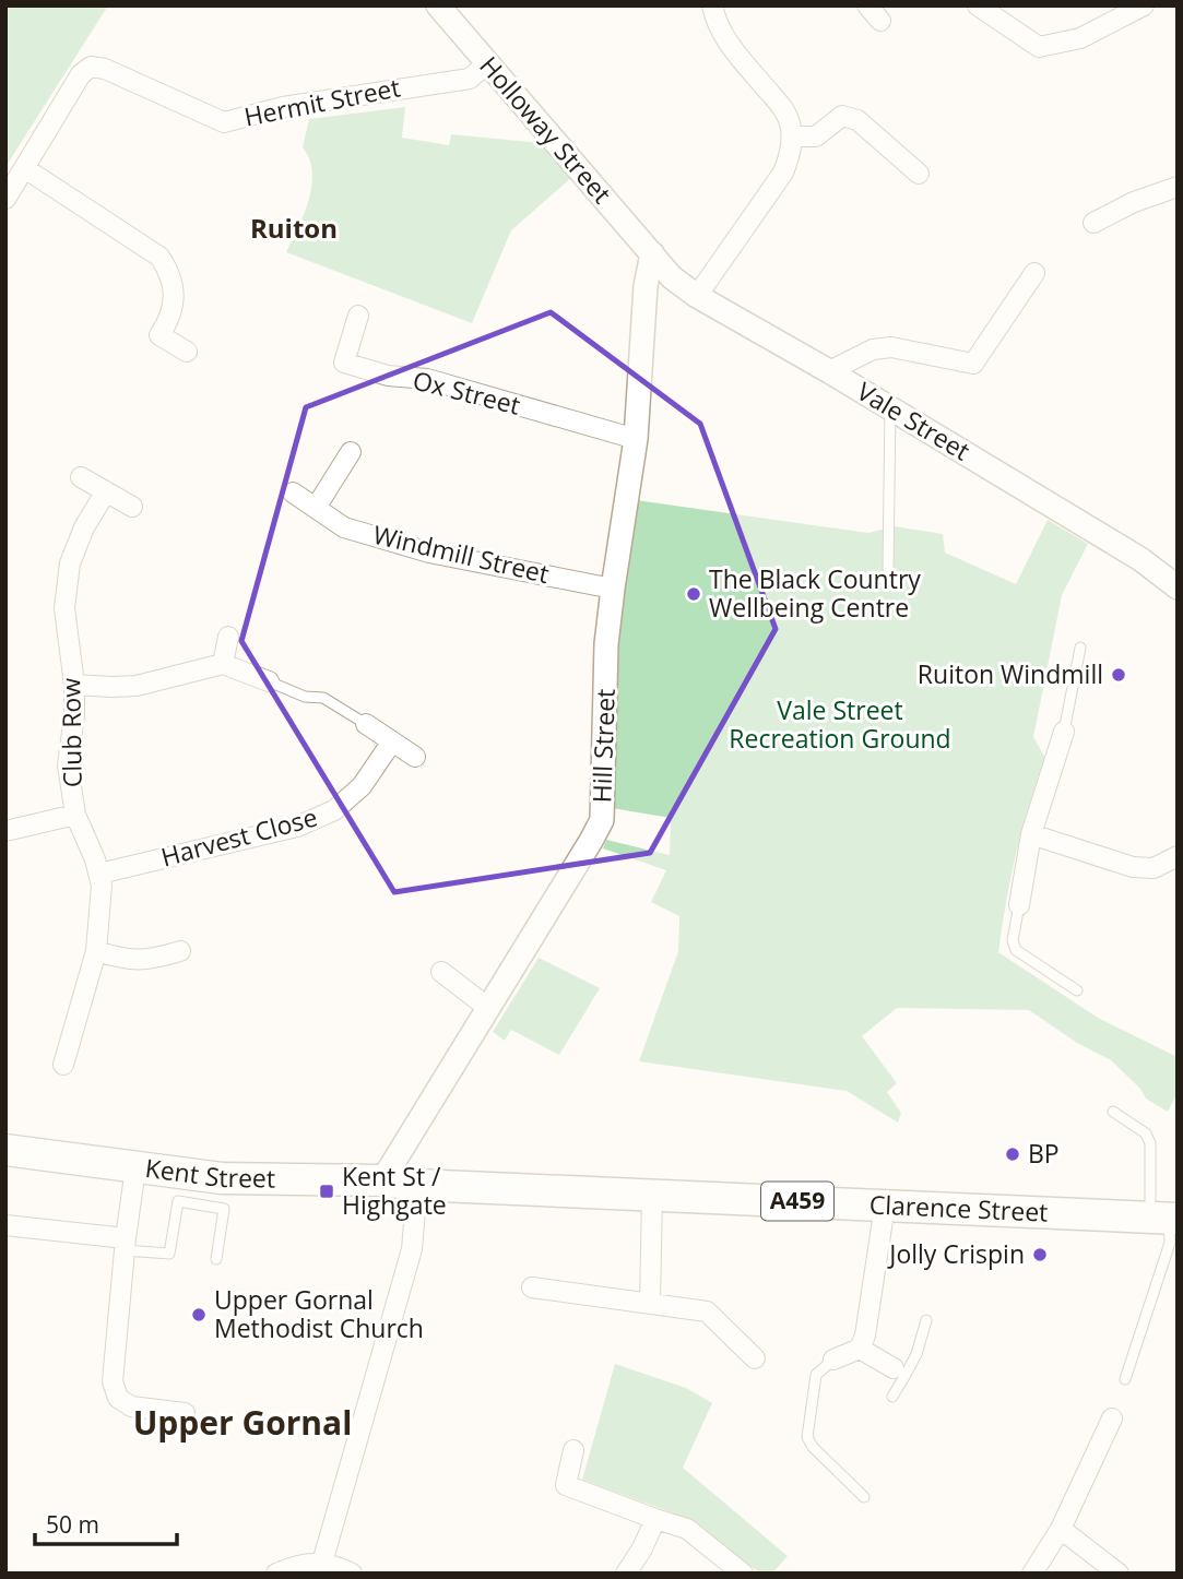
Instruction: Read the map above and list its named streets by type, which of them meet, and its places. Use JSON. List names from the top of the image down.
{
  "streets": {
    "main road": ["Kent Street", "A459", "Clarence Street"],
    "street": [
      "Hermit Street",
      "Holloway Street",
      "Ox Street",
      "Vale Street",
      "Windmill Street",
      "Club Row",
      "Hill Street",
      "Harvest Close"
    ]
  },
  "crossings": [
    ["Hermit Street", "Holloway Street"],
    ["Holloway Street", "Vale Street"],
    ["Holloway Street", "Hill Street"],
    ["Ox Street", "Hill Street"],
    ["Vale Street", "Hill Street"],
    ["Windmill Street", "Hill Street"],
    ["Club Row", "Harvest Close"],
    ["Hill Street", "Kent Street"],
    ["Kent Street", "Clarence Street"]
  ],
  "districts": ["Ruiton", "Upper Gornal"],
  "parks": ["Vale Street Recreation Ground"],
  "places": {
    "other": [
      "The Black Country Wellbeing Centre",
      "Ruiton Windmill",
      "BP",
      "Jolly Crispin",
      "Upper Gornal Methodist Church"
    ],
    "transit": ["Kent St / Highgate"]
  },
  "scale_bar": "50 m"
}
